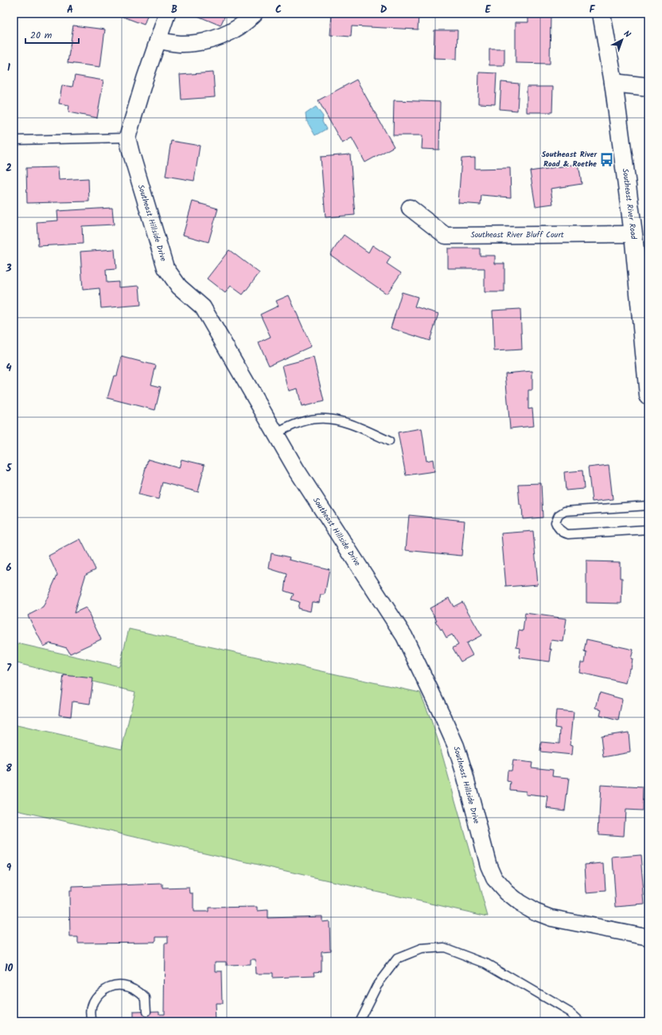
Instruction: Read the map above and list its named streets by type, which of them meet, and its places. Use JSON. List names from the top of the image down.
{
  "streets": {
    "street": ["Southeast River Road", "Southeast Hillside Drive", "Southeast River Bluff Court"]
  },
  "crossings": [
    ["Southeast River Road", "Southeast River Bluff Court"]
  ],
  "places": {
    "bus stop": ["Southeast River Road & Roethe"]
  },
  "scale_bar": "20 m",
  "north": "top right",
  "grid": {
    "columns": [
      "A",
      "B",
      "C",
      "D",
      "E",
      "F"
    ],
    "rows": [
      "1",
      "2",
      "3",
      "4",
      "5",
      "6",
      "7",
      "8",
      "9",
      "10"
    ]
  }
}
